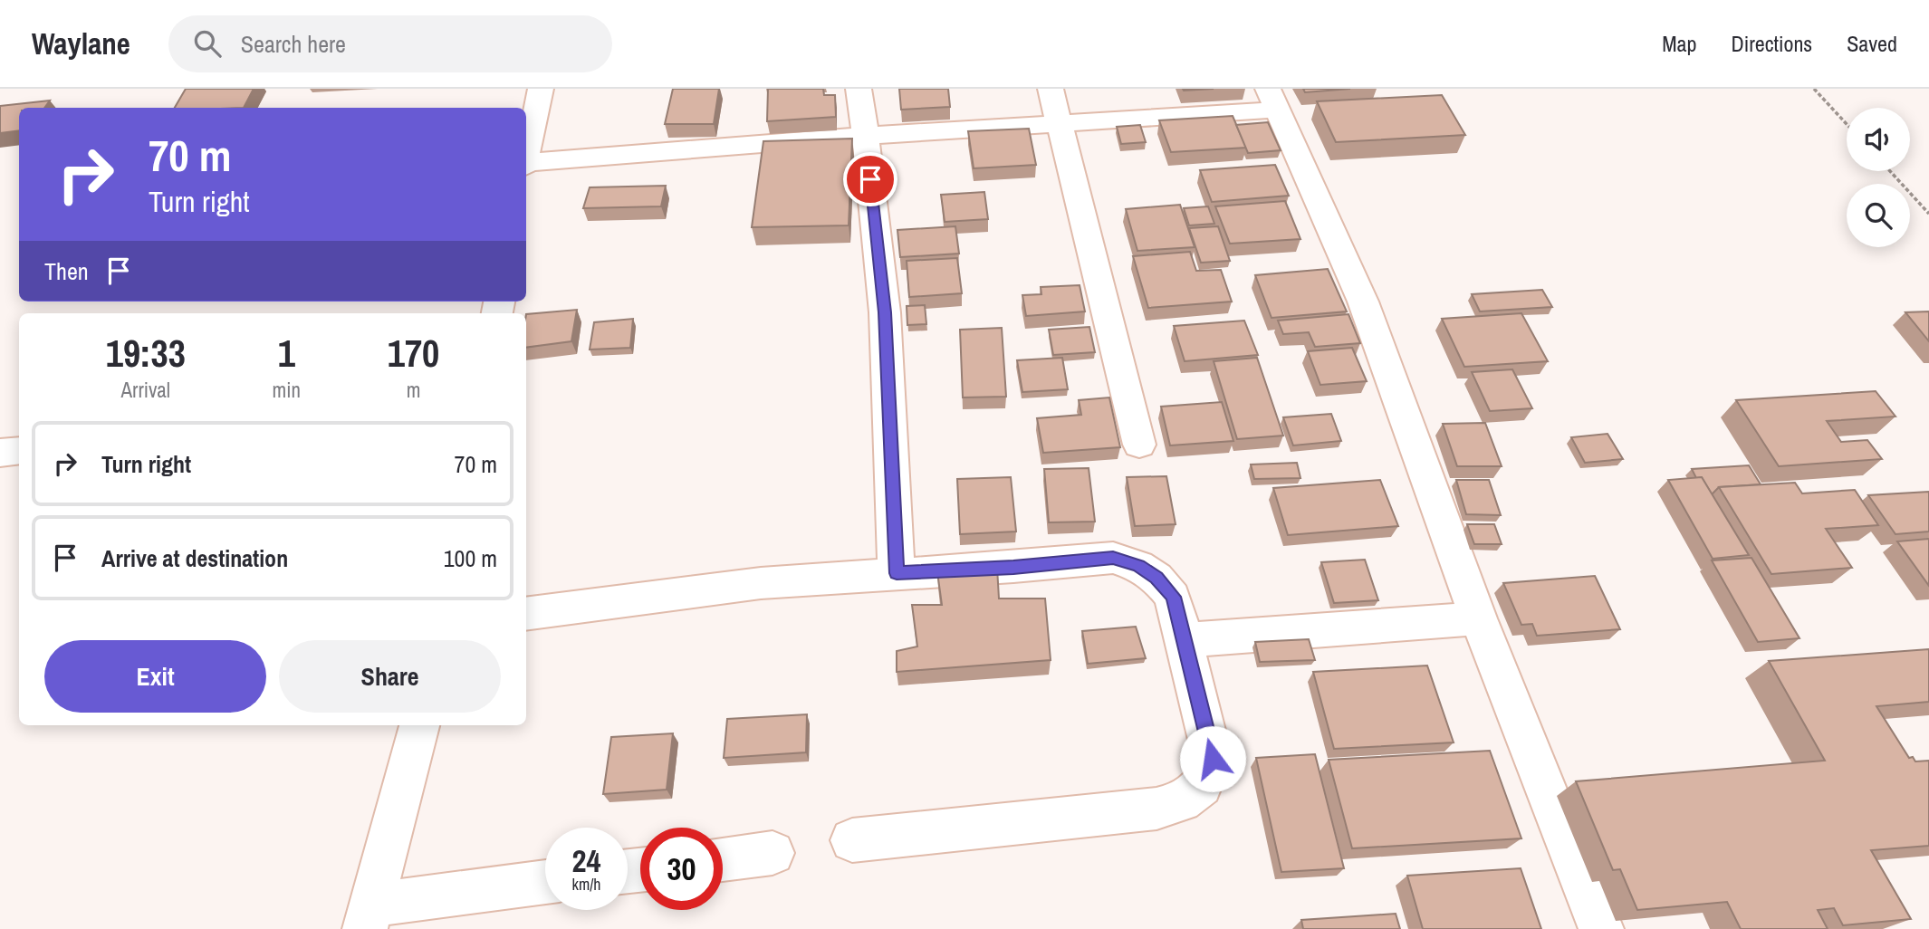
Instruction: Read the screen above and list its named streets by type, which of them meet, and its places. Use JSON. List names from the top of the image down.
{
  "page": {
    "header": "Waylane",
    "search": "Search here",
    "nav": ["Map", "Directions", "Saved"],
    "turn": ["70 m", "Turn right"],
    "then": "Then",
    "eta": [
      "19:33",
      "Arrival",
      "1",
      "min",
      "170",
      "m"
    ],
    "list": [
      {
        "name": "Turn right",
        "value": "70 m"
      },
      {
        "name": "Arrive at destination",
        "value": "100 m"
      }
    ],
    "buttons": ["Exit", "Share"],
    "speed": "24 km/h",
    "limit": "30"
  }
}
